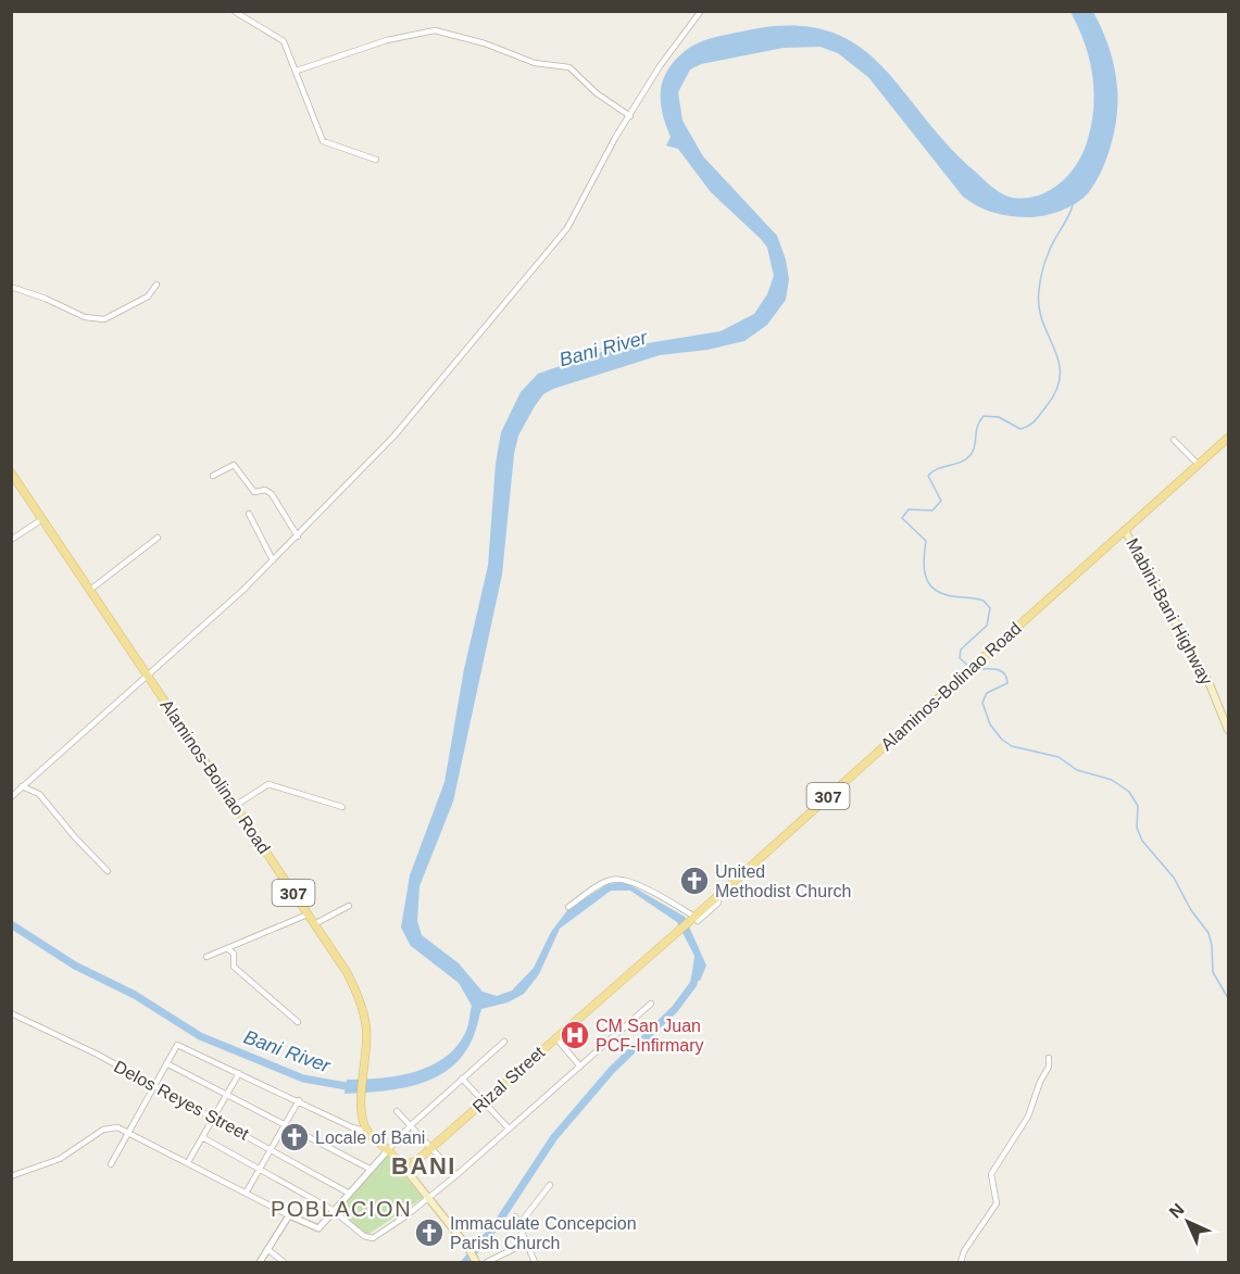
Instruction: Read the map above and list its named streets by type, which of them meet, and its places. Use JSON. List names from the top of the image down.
{
  "streets": {
    "main road": [
      "Mabini-Bani Highway",
      "Alaminos-Bolinao Road",
      "307",
      "Rizal Street"
    ],
    "street": ["Delos Reyes Street"]
  },
  "crossings": [
    ["Mabini-Bani Highway", "Alaminos-Bolinao Road"],
    ["Alaminos-Bolinao Road", "Rizal Street"]
  ],
  "districts": ["BANI", "POBLACION"],
  "water": ["Bani River"],
  "places": {
    "church": ["United Methodist Church", "Locale of Bani", "Immaculate Concepcion Parish Church"],
    "hospital": ["CM San Juan PCF-Infirmary"]
  },
  "north": "top left"
}
